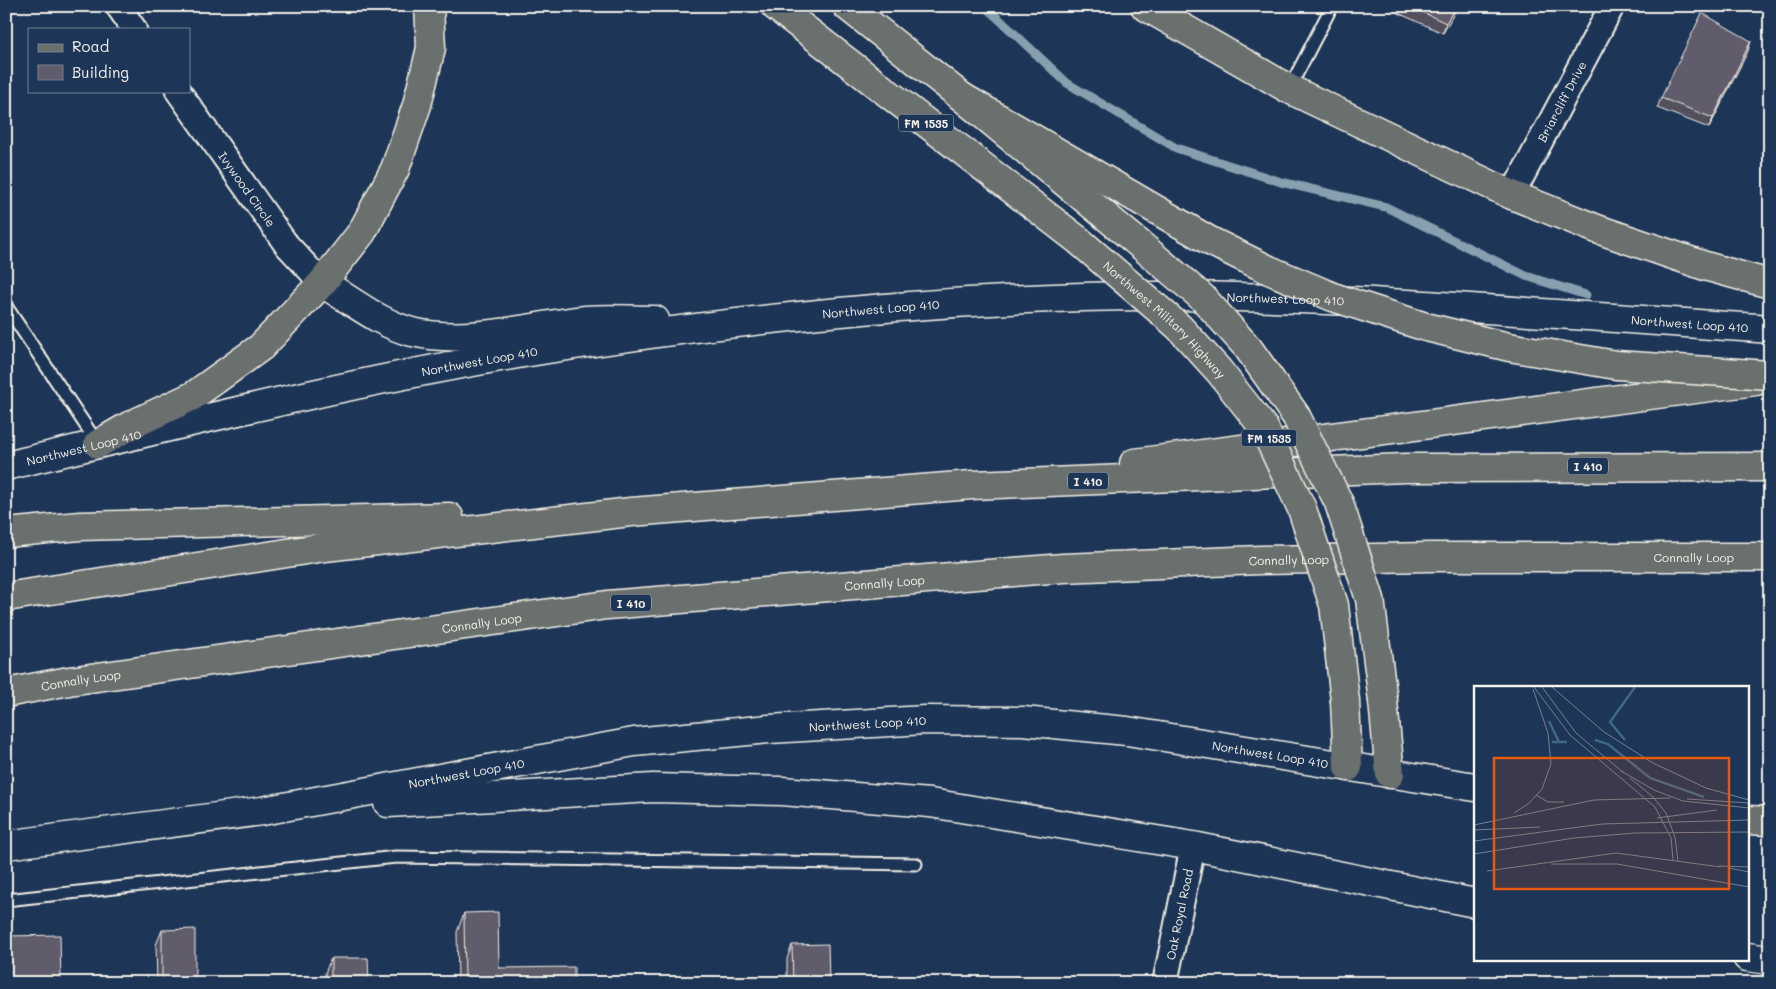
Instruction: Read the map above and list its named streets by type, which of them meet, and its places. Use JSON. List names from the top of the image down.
{
  "streets": {
    "main road": [
      "FM 1535",
      "Northwest Loop 410",
      "Northwest Military Highway",
      "I 410",
      "Connally Loop"
    ],
    "street": ["Briarcliff Drive", "Ivywood Circle", "Oak Royal Road"]
  },
  "crossings": [
    ["FM 1535", "Northwest Loop 410"],
    ["Northwest Loop 410", "Northwest Military Highway"],
    ["Northwest Loop 410", "Oak Royal Road"]
  ],
  "legend": ["Road", "Building"]
}
